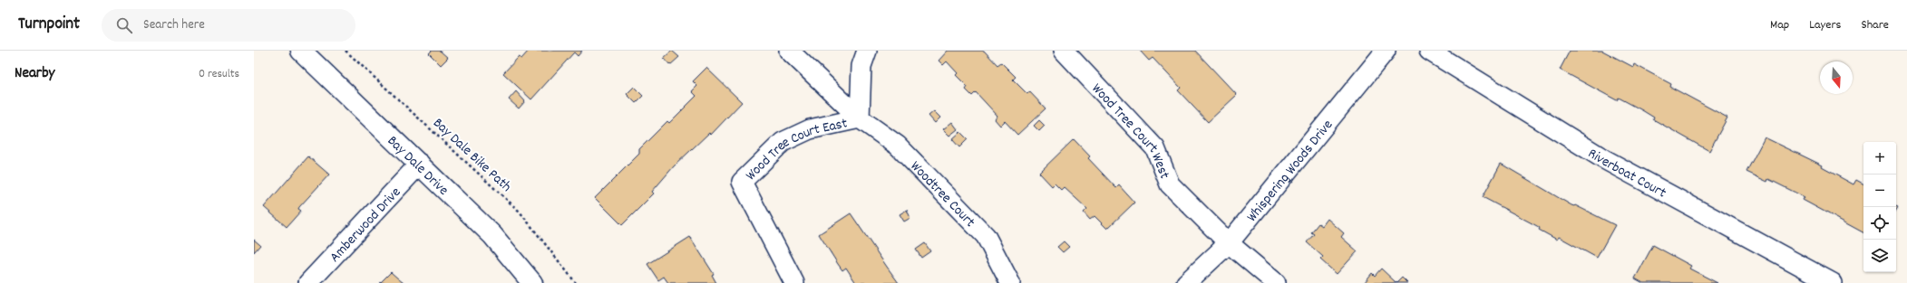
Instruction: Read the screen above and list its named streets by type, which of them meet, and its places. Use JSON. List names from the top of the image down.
{
  "streets": {
    "street": [
      "Wood Tree Court West",
      "Wood Tree Court East",
      "Bay Dale Drive",
      "Whispering Woods Drive",
      "Riverboat Court",
      "Woodtree Court",
      "Amberwood Drive"
    ],
    "path": ["Bay Dale Bike Path"]
  },
  "crossings": [
    ["Wood Tree Court West", "Whispering Woods Drive"],
    ["Wood Tree Court East", "Woodtree Court"],
    ["Bay Dale Drive", "Amberwood Drive"]
  ],
  "north": "bottom",
  "page": {
    "header": "Turnpoint",
    "search": "Search here",
    "nav": ["Map", "Layers", "Share"],
    "heading": ["Nearby", "0 results"],
    "map_buttons": ["+", "−"]
  }
}
